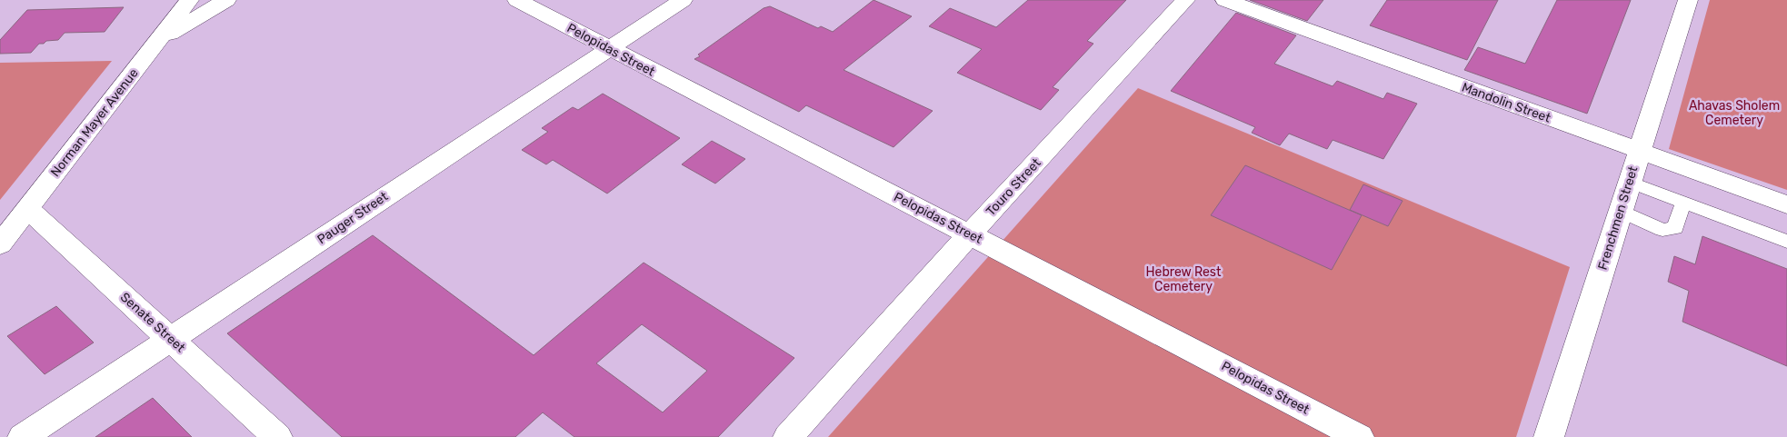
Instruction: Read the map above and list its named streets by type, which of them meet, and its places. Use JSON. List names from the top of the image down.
{
  "streets": {
    "street": [
      "Pelopidas Street",
      "Mandolin Street",
      "Norman Mayer Avenue",
      "Touro Street",
      "Pauger Street",
      "Frenchmen Street",
      "Senate Street"
    ]
  },
  "crossings": [
    ["Pelopidas Street", "Touro Street"],
    ["Pelopidas Street", "Pauger Street"],
    ["Mandolin Street", "Frenchmen Street"],
    ["Norman Mayer Avenue", "Senate Street"],
    ["Pauger Street", "Senate Street"]
  ],
  "parks": ["Ahavas Sholem Cemetery", "Hebrew Rest Cemetery"]
}
